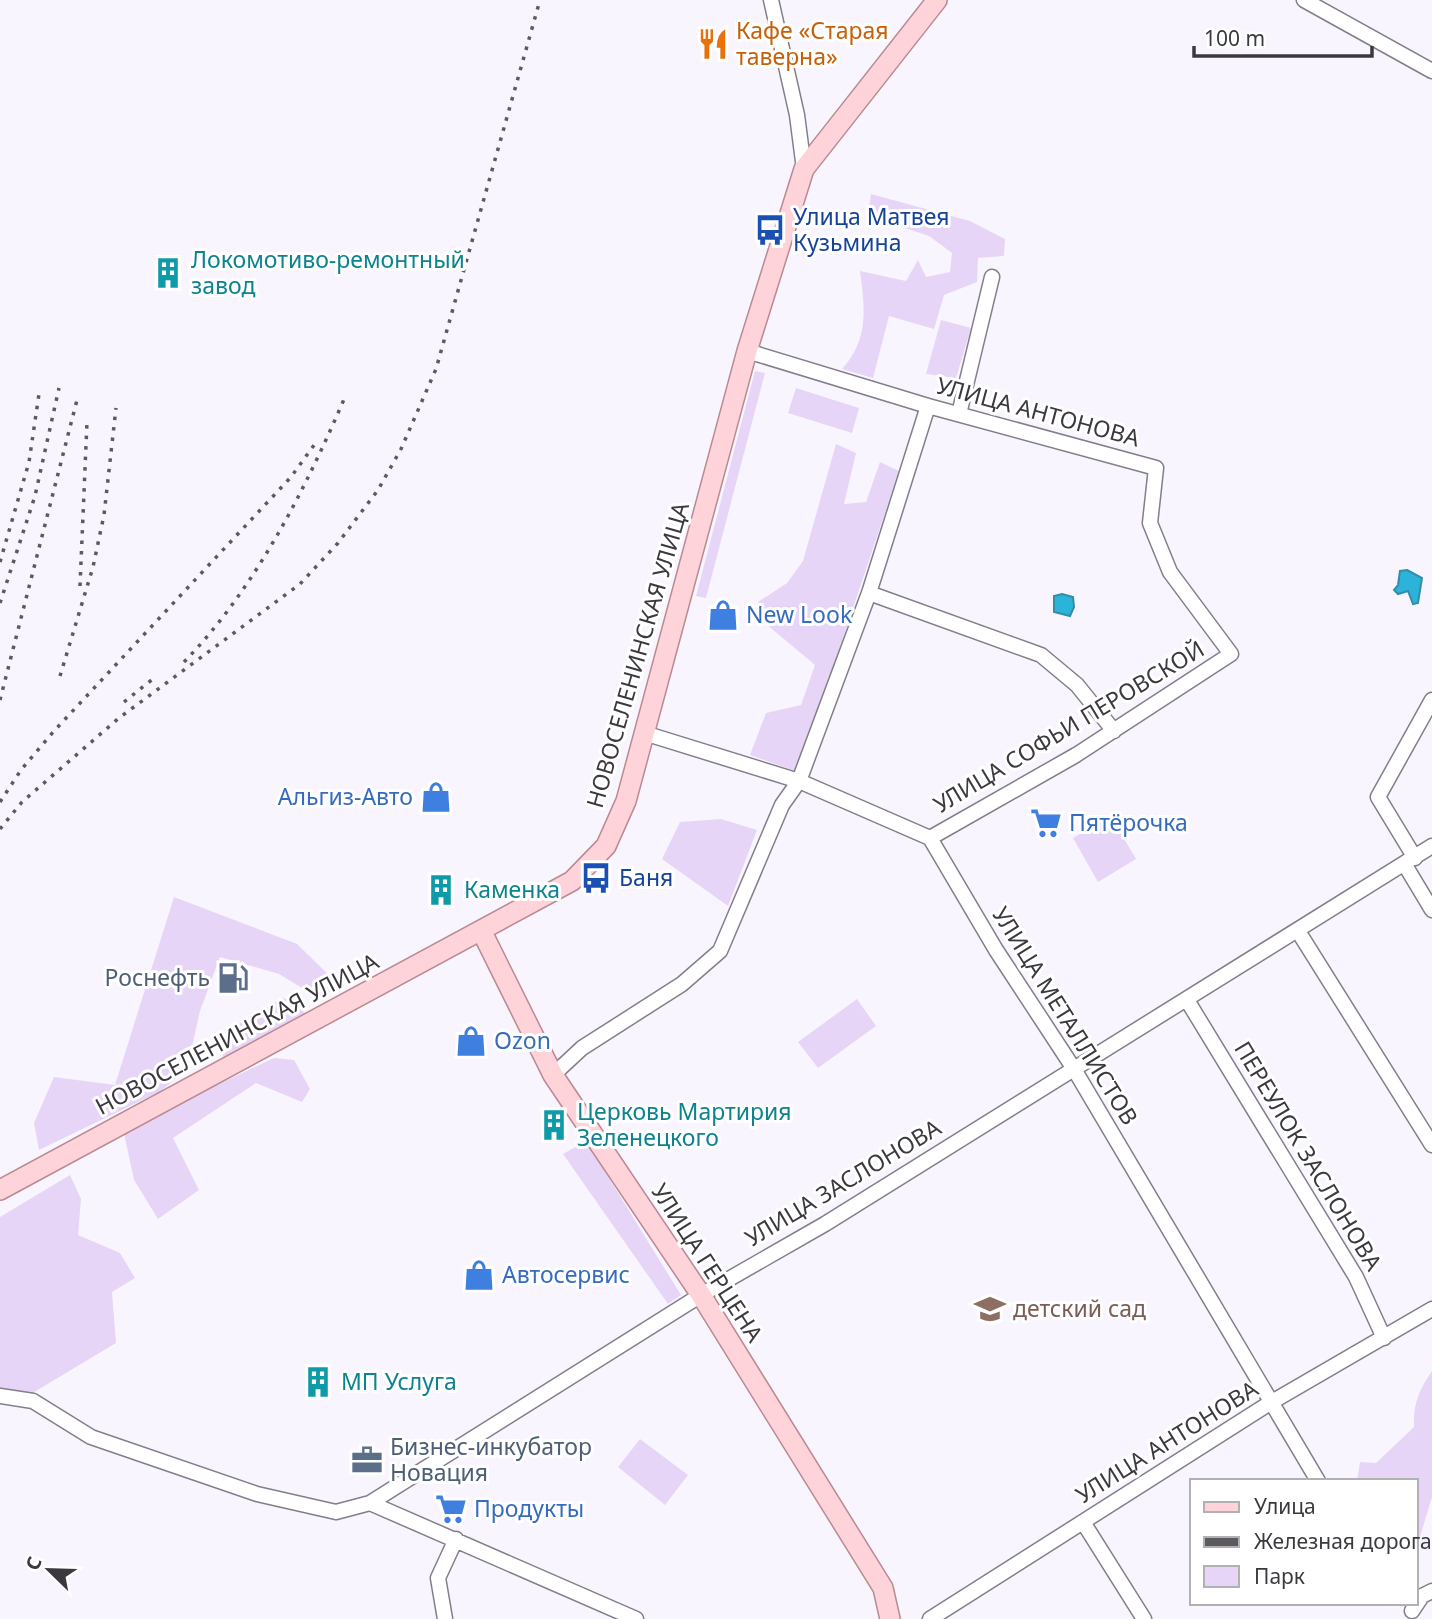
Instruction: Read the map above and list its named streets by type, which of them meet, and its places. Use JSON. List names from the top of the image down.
{
  "streets": {
    "main road": ["НОВОСЕЛЕНИНСКАЯ УЛИЦА", "УЛИЦА ГЕРЦЕНА"],
    "street": [
      "УЛИЦА АНТОНОВА",
      "УЛИЦА СОФЬИ ПЕРОВСКОЙ",
      "УЛИЦА МЕТАЛЛИСТОВ",
      "ПЕРЕУЛОК ЗАСЛОНОВА",
      "УЛИЦА ЗАСЛОНОВА"
    ]
  },
  "crossings": [
    ["УЛИЦА АНТОНОВА", "НОВОСЕЛЕНИНСКАЯ УЛИЦА"],
    ["УЛИЦА АНТОНОВА", "УЛИЦА СОФЬИ ПЕРОВСКОЙ"],
    ["УЛИЦА АНТОНОВА", "УЛИЦА МЕТАЛЛИСТОВ"],
    ["УЛИЦА АНТОНОВА", "ПЕРЕУЛОК ЗАСЛОНОВА"],
    ["НОВОСЕЛЕНИНСКАЯ УЛИЦА", "УЛИЦА ГЕРЦЕНА"],
    ["УЛИЦА СОФЬИ ПЕРОВСКОЙ", "УЛИЦА МЕТАЛЛИСТОВ"],
    ["УЛИЦА МЕТАЛЛИСТОВ", "УЛИЦА ЗАСЛОНОВА"],
    ["ПЕРЕУЛОК ЗАСЛОНОВА", "УЛИЦА ЗАСЛОНОВА"],
    ["УЛИЦА ЗАСЛОНОВА", "УЛИЦА ГЕРЦЕНА"]
  ],
  "places": {
    "restaurant": ["Кафе «Старая таверна»"],
    "bus stop": ["Улица Матвея Кузьмина", "Баня"],
    "building": [
      "Локомотиво-ремонтный завод",
      "Каменка",
      "Церковь Мартирия Зеленецкого",
      "МП Услуга"
    ],
    "shop": [
      "New Look",
      "Альгиз-Авто",
      "Ozon",
      "Автосервис"
    ],
    "supermarket": ["Пятёрочка", "Продукты"],
    "fuel station": ["Роснефть"],
    "school or university": ["детский сад"],
    "office": ["Бизнес-инкубатор Новация"]
  },
  "legend": ["Улица", "Железная дорога", "Парк"],
  "scale_bar": "100 m",
  "north": "top left"
}
